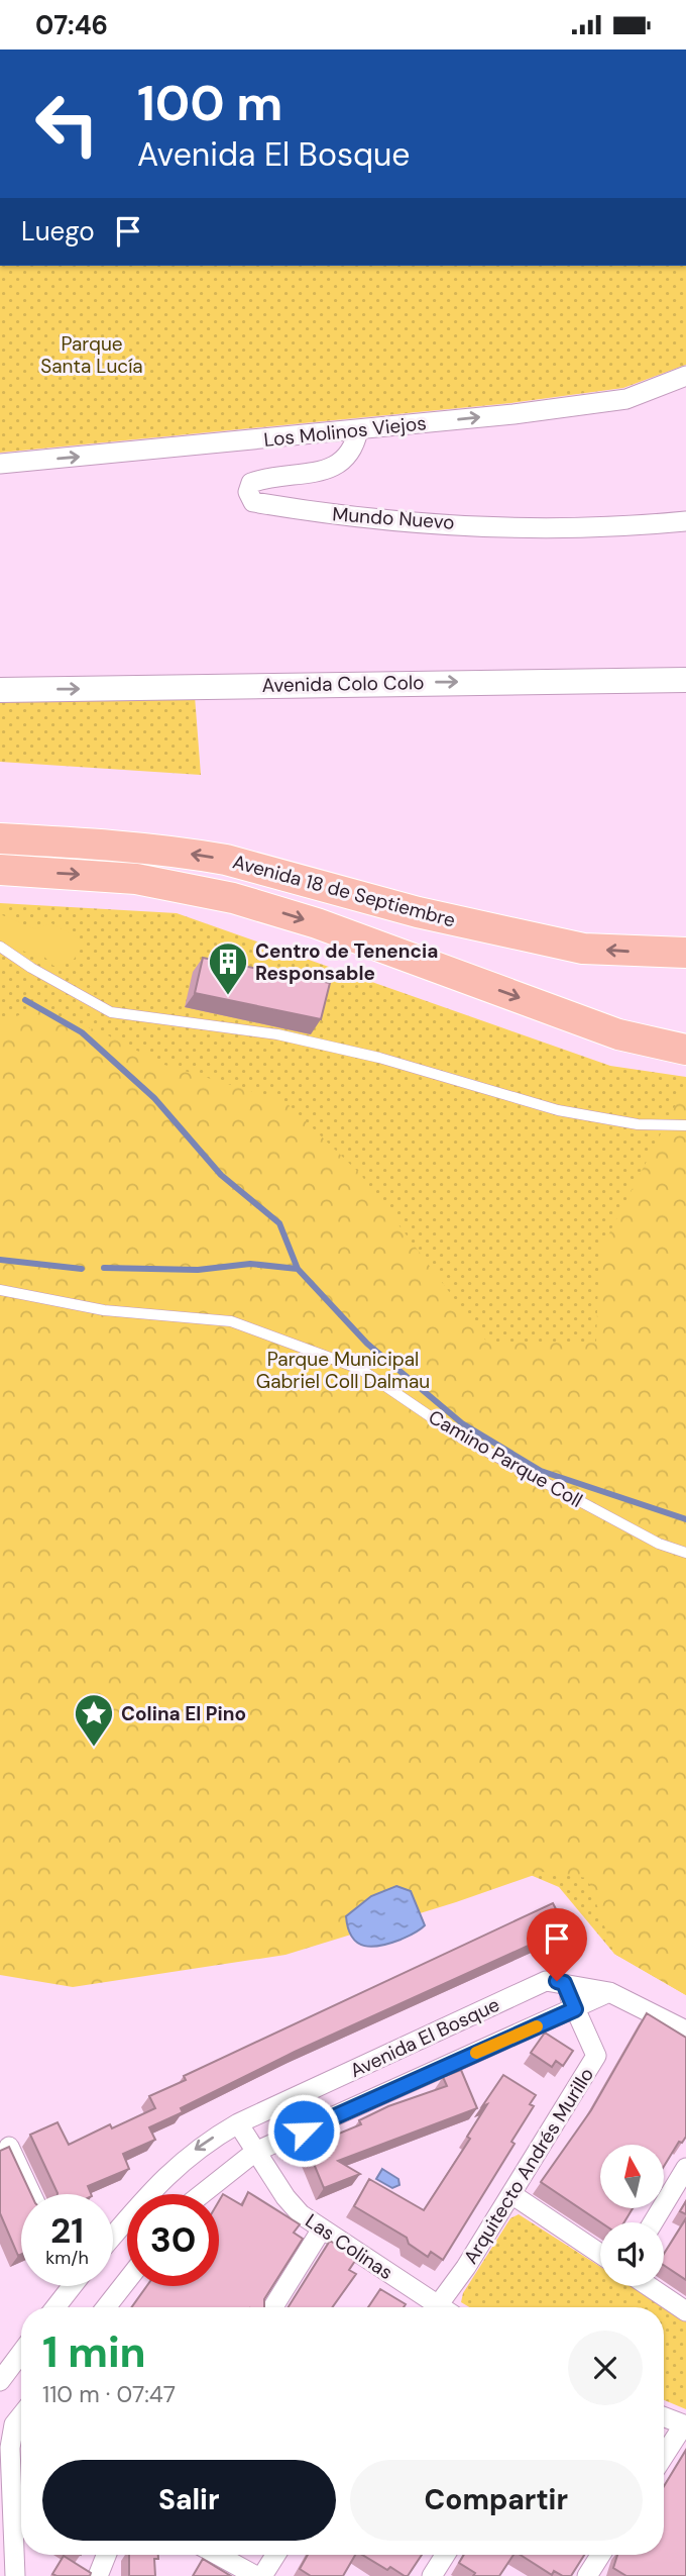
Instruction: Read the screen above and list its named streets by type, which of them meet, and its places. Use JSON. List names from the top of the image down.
{
  "streets": {
    "main road": ["Avenida 18 de Septiembre"],
    "street": [
      "Los Molinos Viejos",
      "Mundo Nuevo",
      "Avenida Colo Colo",
      "Avenida El Bosque",
      "Arquitecto Andrés Murillo",
      "Las Colinas"
    ],
    "lane": ["Camino Parque Coll"]
  },
  "crossings": [
    ["Los Molinos Viejos", "Mundo Nuevo"],
    ["Avenida El Bosque", "Arquitecto Andrés Murillo"],
    ["Avenida El Bosque", "Las Colinas"]
  ],
  "one_way": ["Los Molinos Viejos", "Avenida Colo Colo"],
  "parks": ["Parque Santa Lucía", "Parque Municipal Gabriel Coll Dalmau"],
  "places": {
    "building": ["Centro de Tenencia Responsable"],
    "place": ["Colina El Pino"]
  },
  "north": "top",
  "page": {
    "status": "07:46",
    "turn": ["100 m", "Avenida El Bosque"],
    "then": "Luego",
    "speed": "21 km/h",
    "limit": "30",
    "heading": ["1 min", "110 m · 07:47"],
    "buttons": ["Salir", "Compartir"]
  }
}
